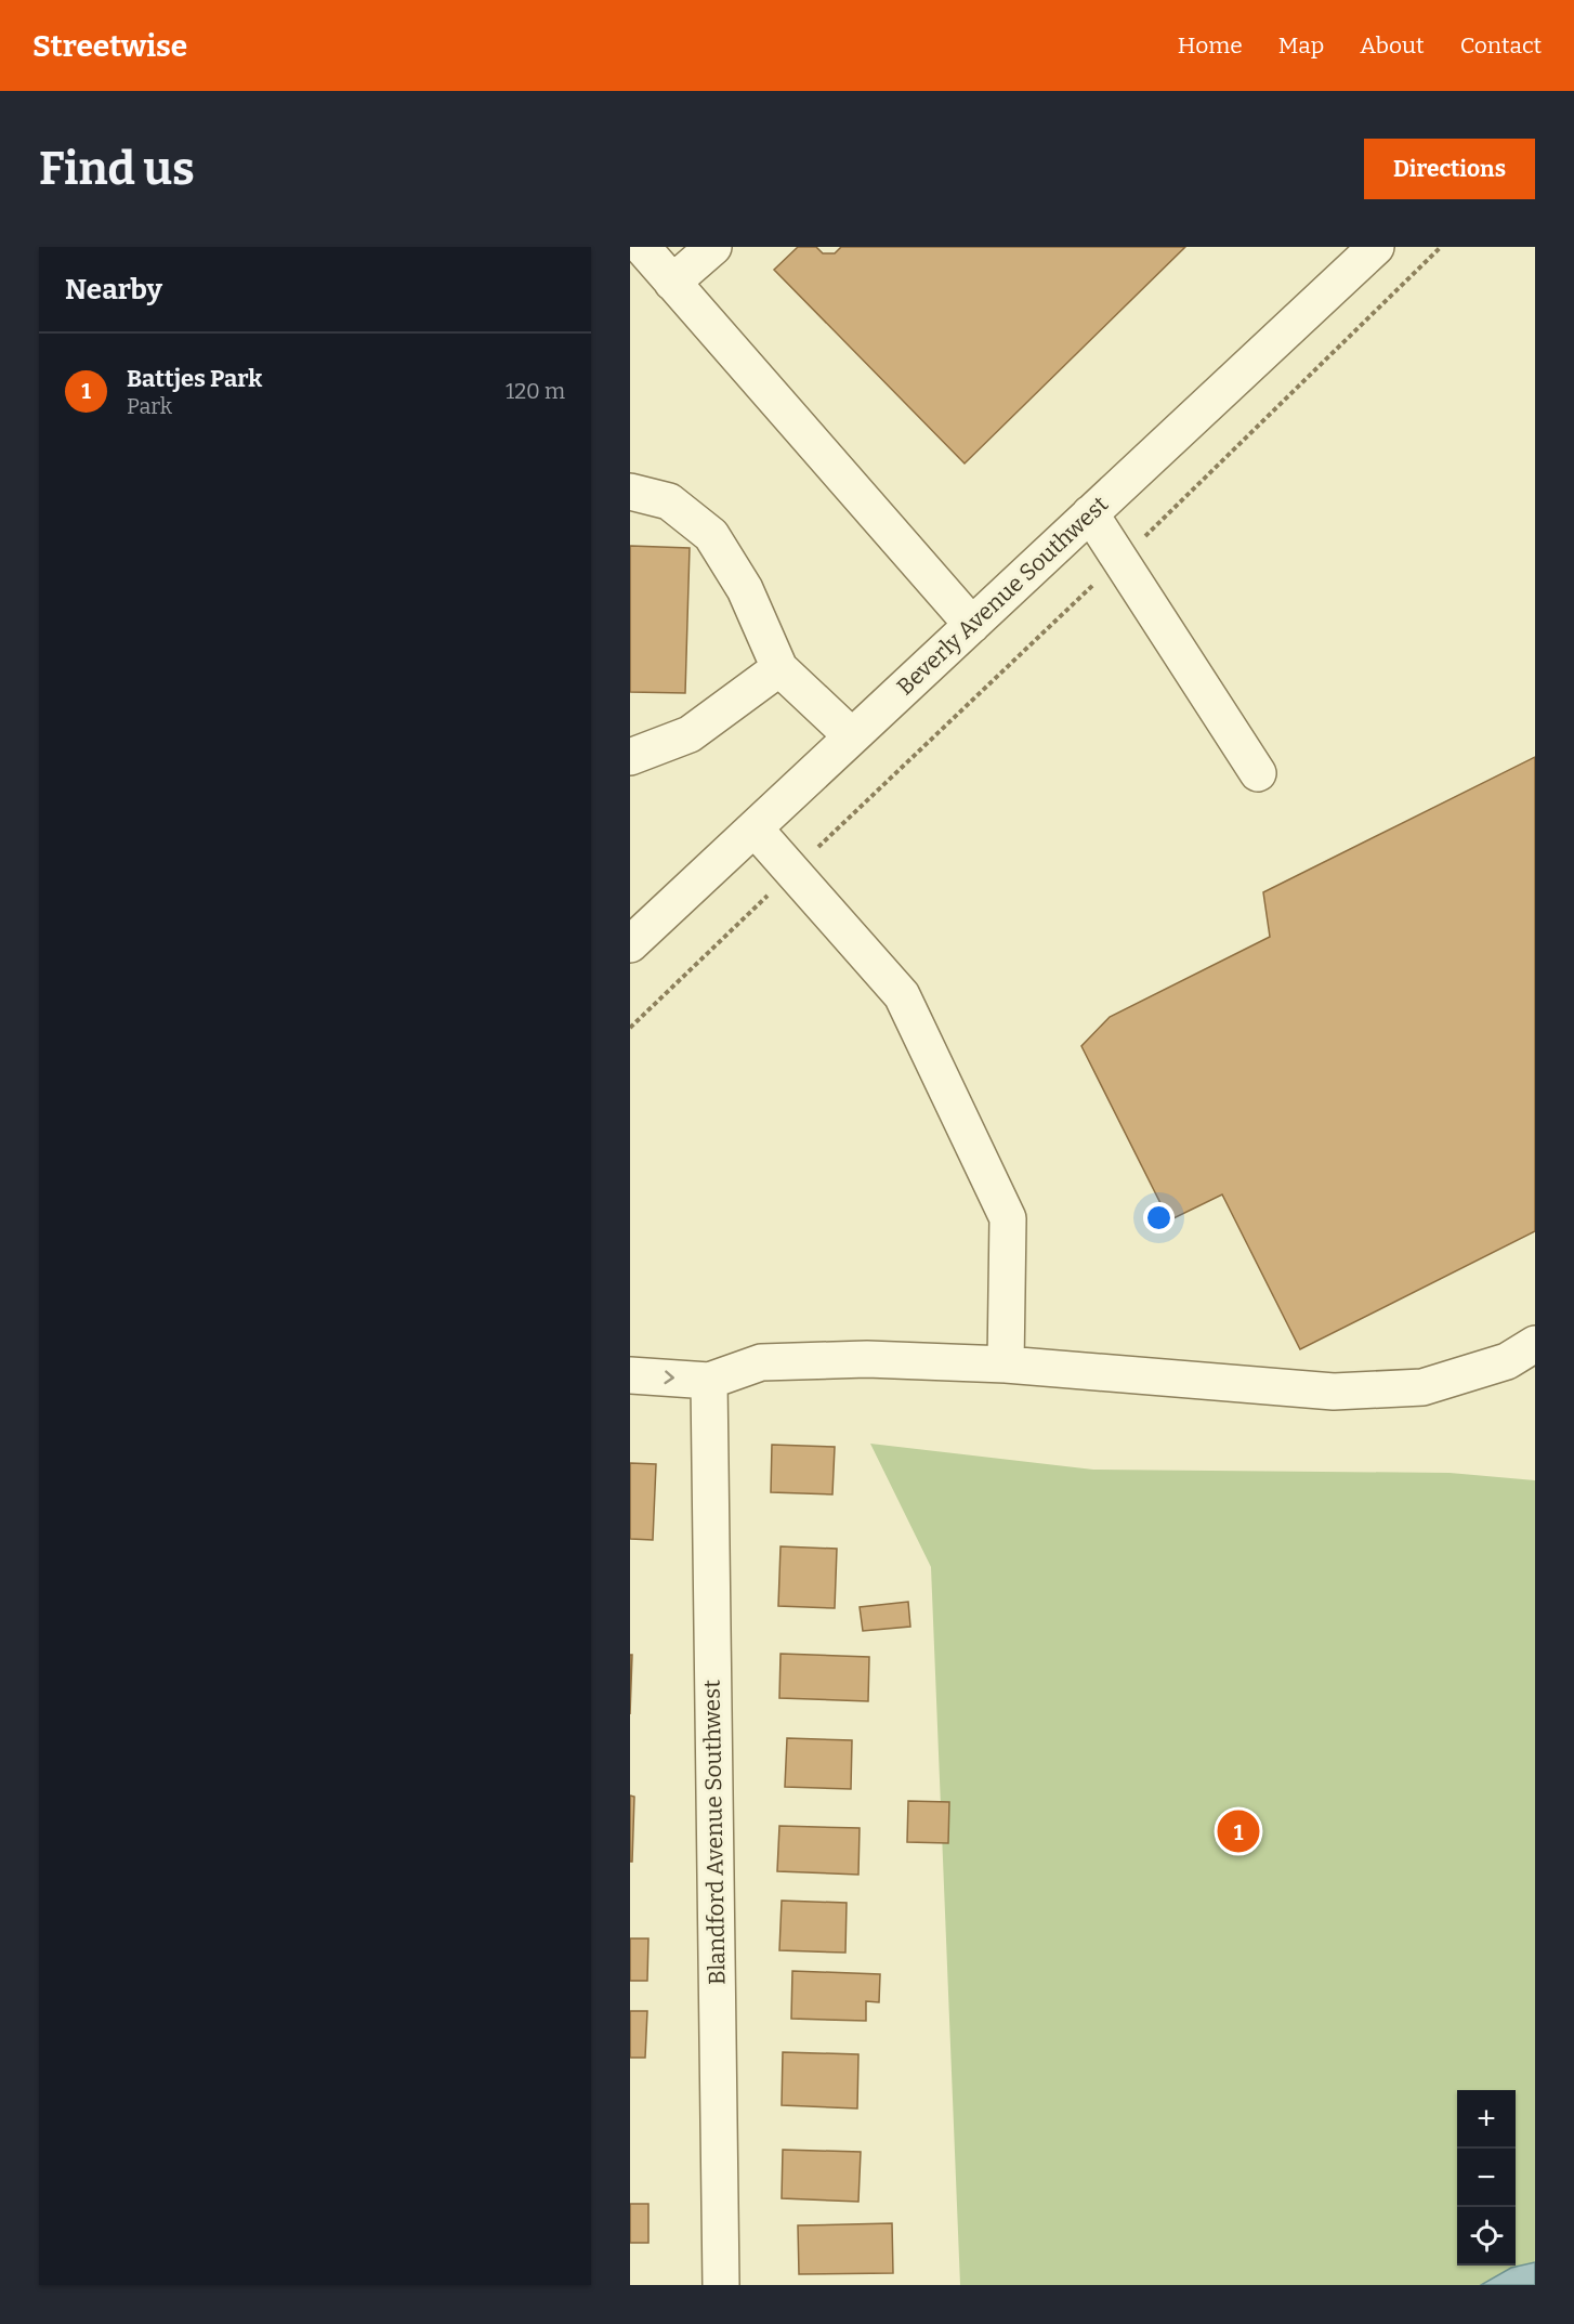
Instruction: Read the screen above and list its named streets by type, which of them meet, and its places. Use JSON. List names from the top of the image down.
{
  "streets": {
    "street": ["Beverly Avenue Southwest", "Blandford Avenue Southwest"]
  },
  "page": {
    "header": "Streetwise",
    "nav": [
      "Home",
      "Map",
      "About",
      "Contact"
    ],
    "buttons": "Directions",
    "title": "Find us",
    "heading": "Nearby",
    "list": [
      {
        "mark": "1",
        "name": "Battjes Park",
        "note": "Park",
        "value": "120 m"
      }
    ],
    "pins": "1",
    "map_buttons": ["+", "−"]
  }
}
